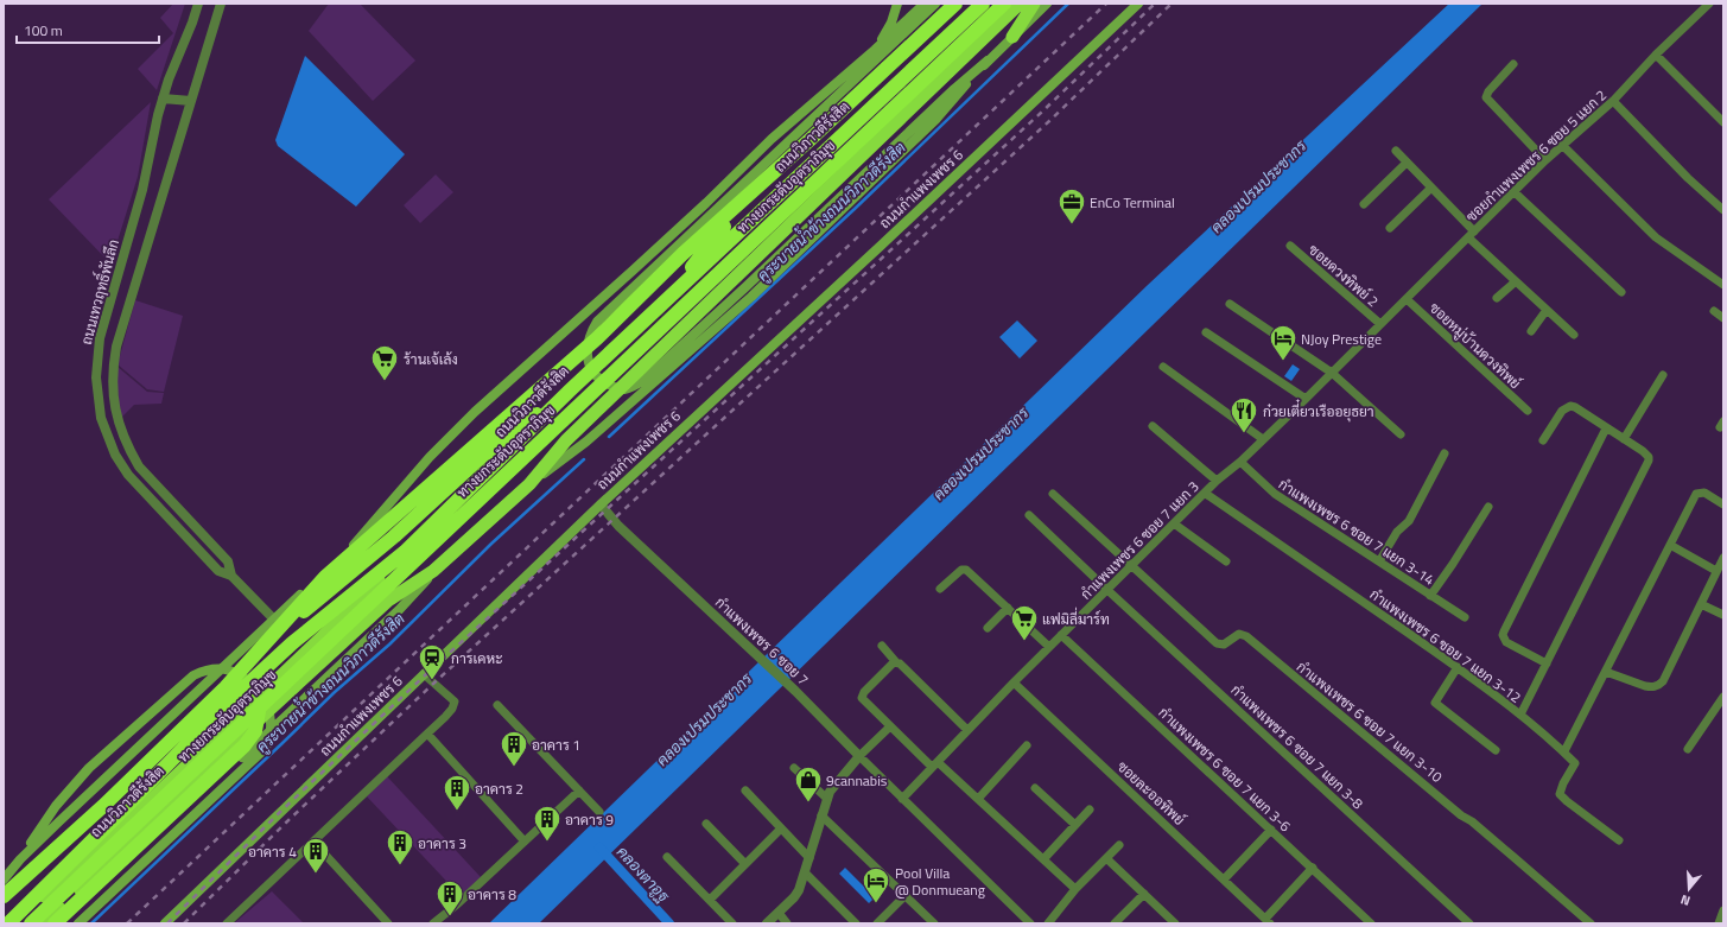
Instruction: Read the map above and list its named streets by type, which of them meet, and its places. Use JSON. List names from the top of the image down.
{
  "streets": {
    "highway": ["ถนนวิภาวดีรังสิต", "ทางยกระดับอุตราภิมุข"],
    "main road": ["ถนนกำแพงเพชร 6"],
    "street": [
      "ซอยกำแพงเพชร 6 ซอย 5 แยก 2",
      "ซอยดวงทิพย์ 2",
      "ถนนเทวฤทธิ์พันลึก",
      "ซอยหมู่บ้านดวงทิพย์",
      "กำแพงเพชร 6 ซอย 7 แยก 3-14",
      "กำแพงเพชร 6 ซอย 7 แยก 3",
      "กำแพงเพชร 6 ซอย 7",
      "กำแพงเพชร 6 ซอย 7 แยก 3-12",
      "กำแพงเพชร 6 ซอย 7 แยก 3-10",
      "กำแพงเพชร 6 ซอย 7 แยก 3-8",
      "กำแพงเพชร 6 ซอย 7 แยก 3-6",
      "ซอยละออทิพย์"
    ]
  },
  "crossings": [
    ["ถนนวิภาวดีรังสิต", "ถนนเทวฤทธิ์พันลึก"],
    ["ซอยกำแพงเพชร 6 ซอย 5 แยก 2", "ซอยดวงทิพย์ 2"],
    ["ซอยกำแพงเพชร 6 ซอย 5 แยก 2", "ซอยหมู่บ้านดวงทิพย์"],
    ["ซอยกำแพงเพชร 6 ซอย 5 แยก 2", "กำแพงเพชร 6 ซอย 7 แยก 3"],
    ["ถนนกำแพงเพชร 6", "กำแพงเพชร 6 ซอย 7"],
    ["ซอยดวงทิพย์ 2", "กำแพงเพชร 6 ซอย 7 แยก 3"],
    ["กำแพงเพชร 6 ซอย 7 แยก 3-14", "กำแพงเพชร 6 ซอย 7 แยก 3"],
    ["กำแพงเพชร 6 ซอย 7 แยก 3", "กำแพงเพชร 6 ซอย 7"],
    ["กำแพงเพชร 6 ซอย 7 แยก 3", "กำแพงเพชร 6 ซอย 7 แยก 3-12"],
    ["กำแพงเพชร 6 ซอย 7 แยก 3", "กำแพงเพชร 6 ซอย 7 แยก 3-10"],
    ["กำแพงเพชร 6 ซอย 7 แยก 3", "กำแพงเพชร 6 ซอย 7 แยก 3-8"],
    ["กำแพงเพชร 6 ซอย 7 แยก 3", "กำแพงเพชร 6 ซอย 7 แยก 3-6"],
    ["กำแพงเพชร 6 ซอย 7 แยก 3", "ซอยละออทิพย์"]
  ],
  "water": ["คลองเปรมประชากร", "คูระบายน้ำข้างถนนวิภาวดีรังสิต", "คลองตาอูฐ"],
  "places": {
    "office": ["EnCo Terminal"],
    "hotel": ["NJoy Prestige", "Pool Villa @ Donmueang"],
    "supermarket": ["ร้านเจ้เล้ง", "แฟมิลี่มาร์ท"],
    "restaurant": ["ก๋วยเตี๋ยวเรืออยุธยา"],
    "station": ["การเคหะ"],
    "building": [
      "อาคาร 1",
      "อาคาร 2",
      "อาคาร 9",
      "อาคาร 3",
      "อาคาร 4",
      "อาคาร 8"
    ],
    "shop": ["9cannabis"]
  },
  "scale_bar": "100 m",
  "north": "bottom"
}
